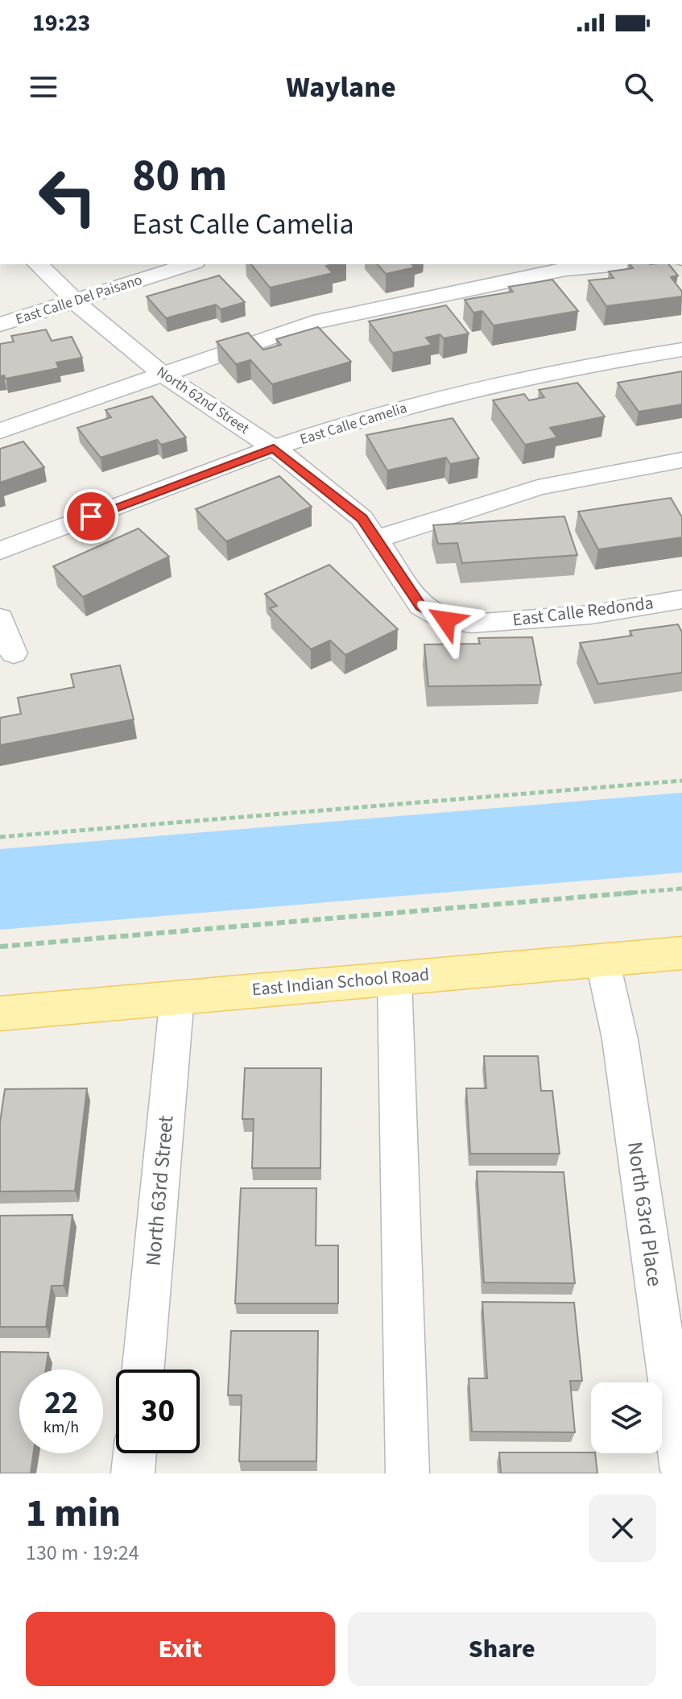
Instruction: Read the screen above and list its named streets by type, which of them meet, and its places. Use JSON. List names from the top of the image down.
{
  "streets": {
    "main road": ["East Indian School Road"],
    "street": [
      "East Calle Del Paisano",
      "North 62nd Street",
      "East Calle Camelia",
      "East Calle Redonda",
      "North 63rd Street",
      "North 63rd Place"
    ]
  },
  "crossings": [
    ["East Calle Del Paisano", "North 62nd Street"],
    ["North 62nd Street", "East Calle Camelia"],
    ["North 62nd Street", "East Calle Redonda"],
    ["East Indian School Road", "North 63rd Street"],
    ["East Indian School Road", "North 63rd Place"]
  ],
  "page": {
    "status": "19:23",
    "header": "Waylane",
    "turn": ["80 m", "East Calle Camelia"],
    "speed": "22 km/h",
    "limit": "30",
    "heading": ["1 min", "130 m · 19:24"],
    "buttons": ["Exit", "Share"]
  }
}
